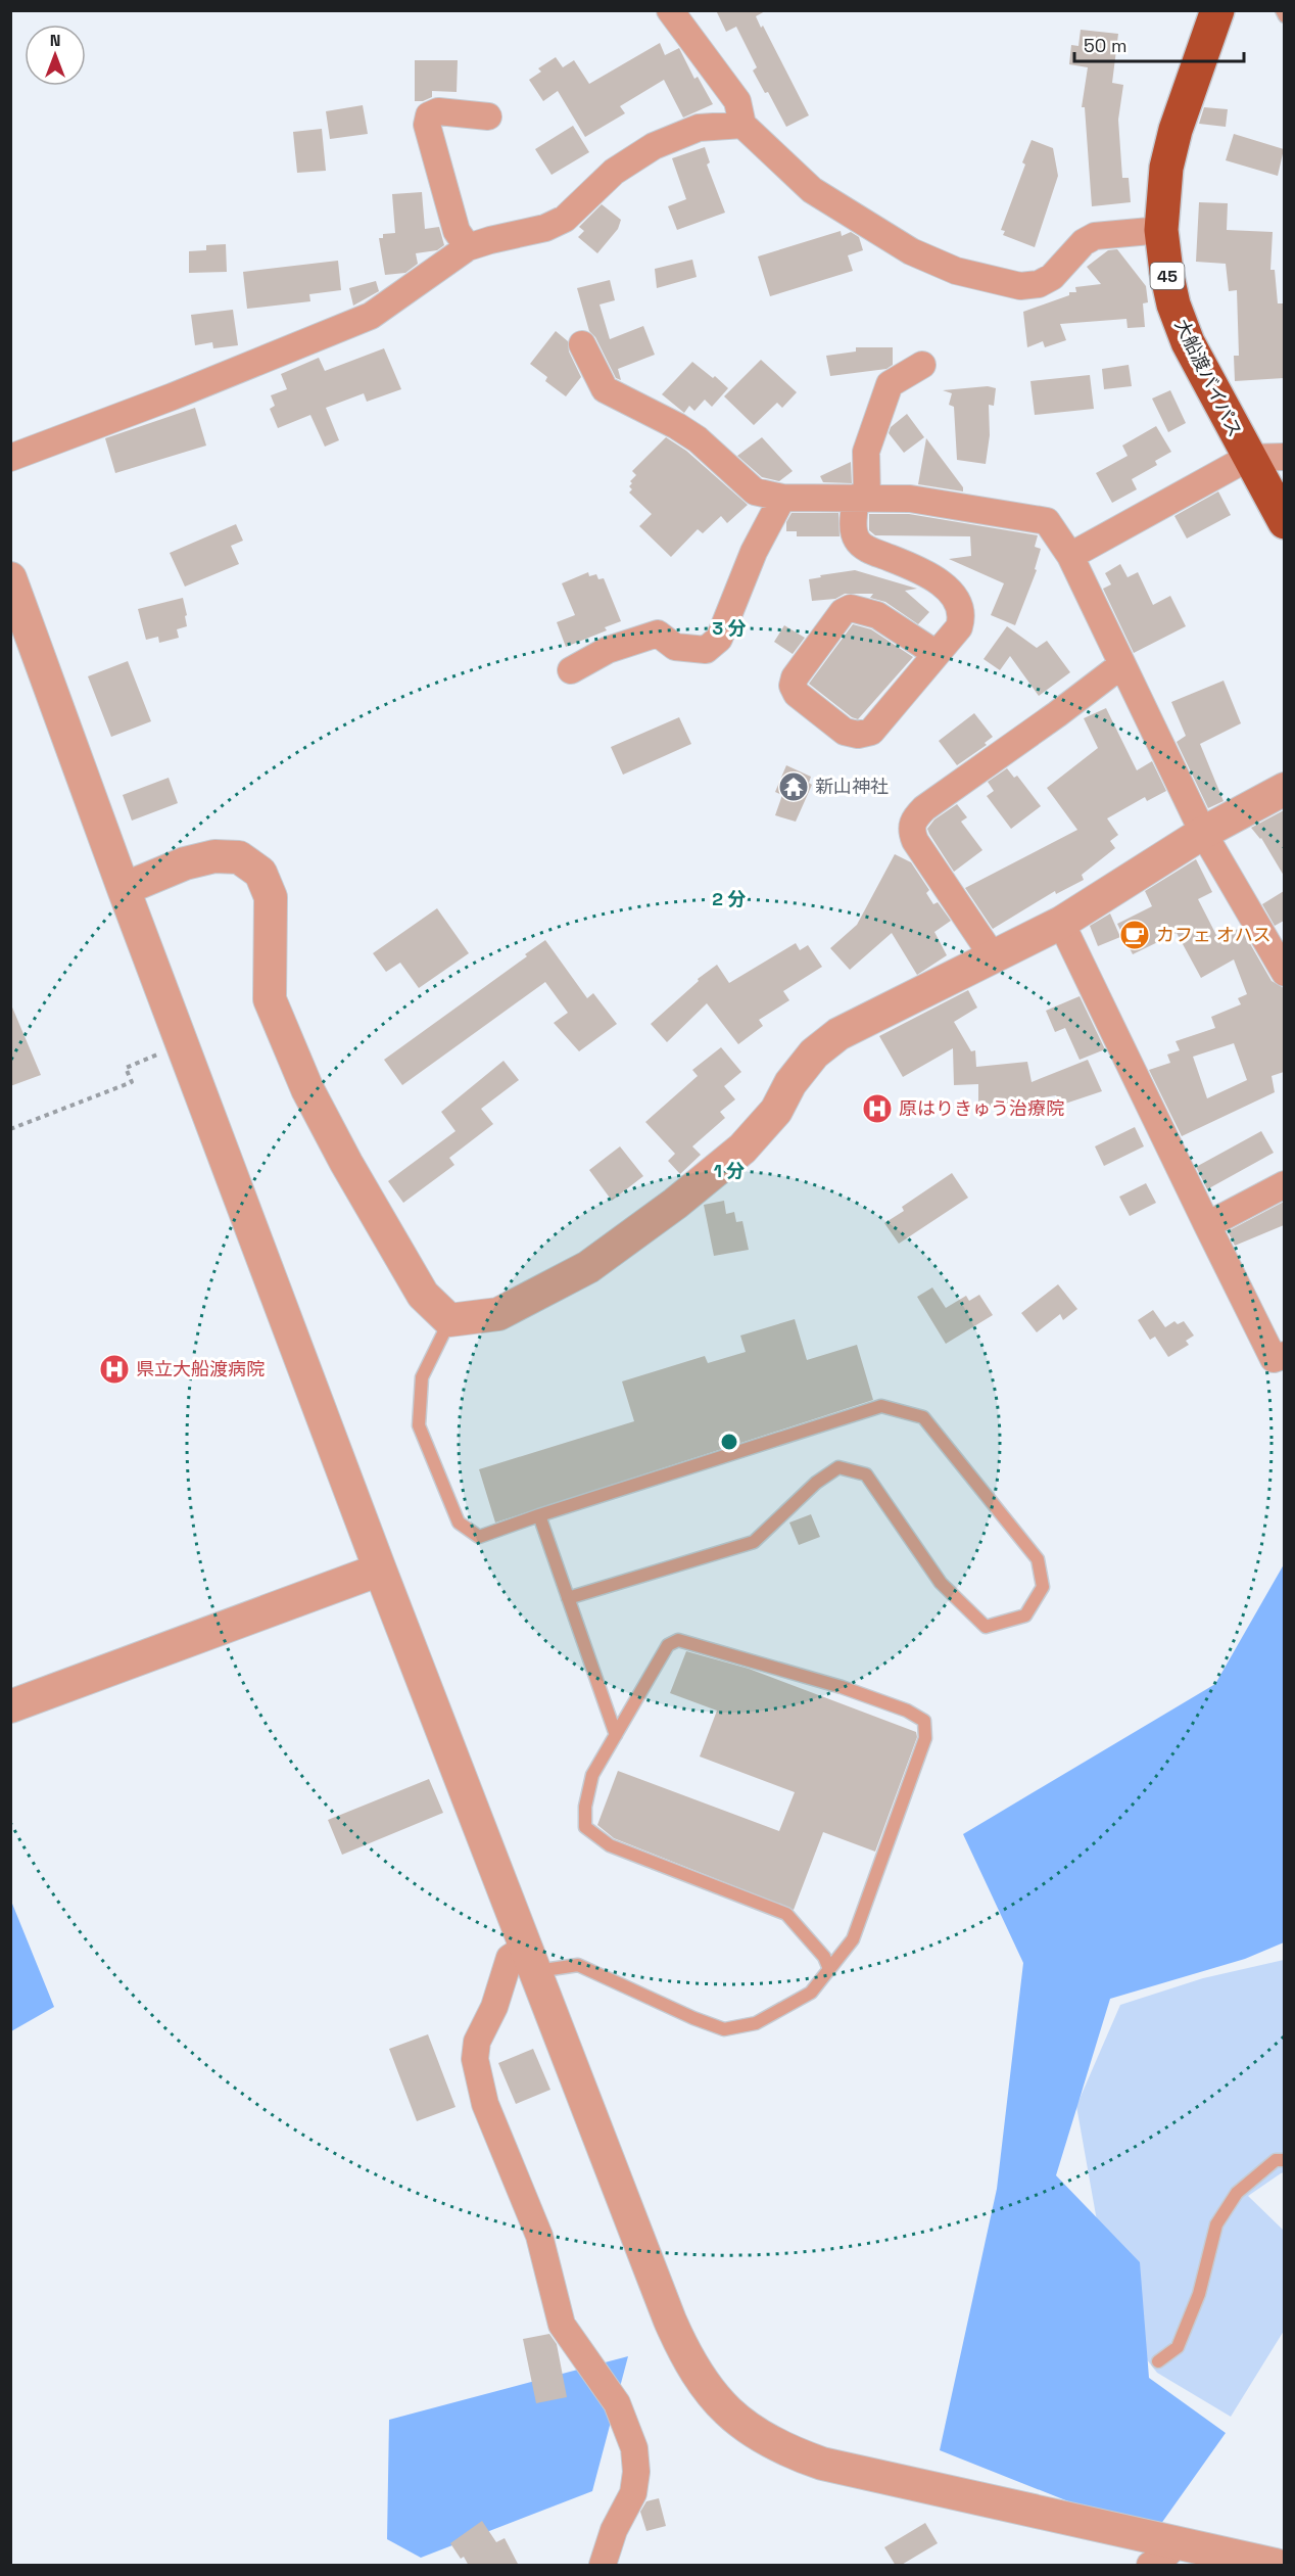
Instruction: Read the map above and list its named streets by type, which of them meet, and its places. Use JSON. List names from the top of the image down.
{
  "streets": {
    "highway": ["45", "大船渡バイパス"]
  },
  "places": {
    "temple": ["新山神社"],
    "cafe": ["カフェ オハス"],
    "hospital": ["原はりきゅう治療院", "県立大船渡病院"]
  },
  "scale_bar": "50 m",
  "north": "top",
  "rings": ["3 分", "2 分", "1 分"]
}
